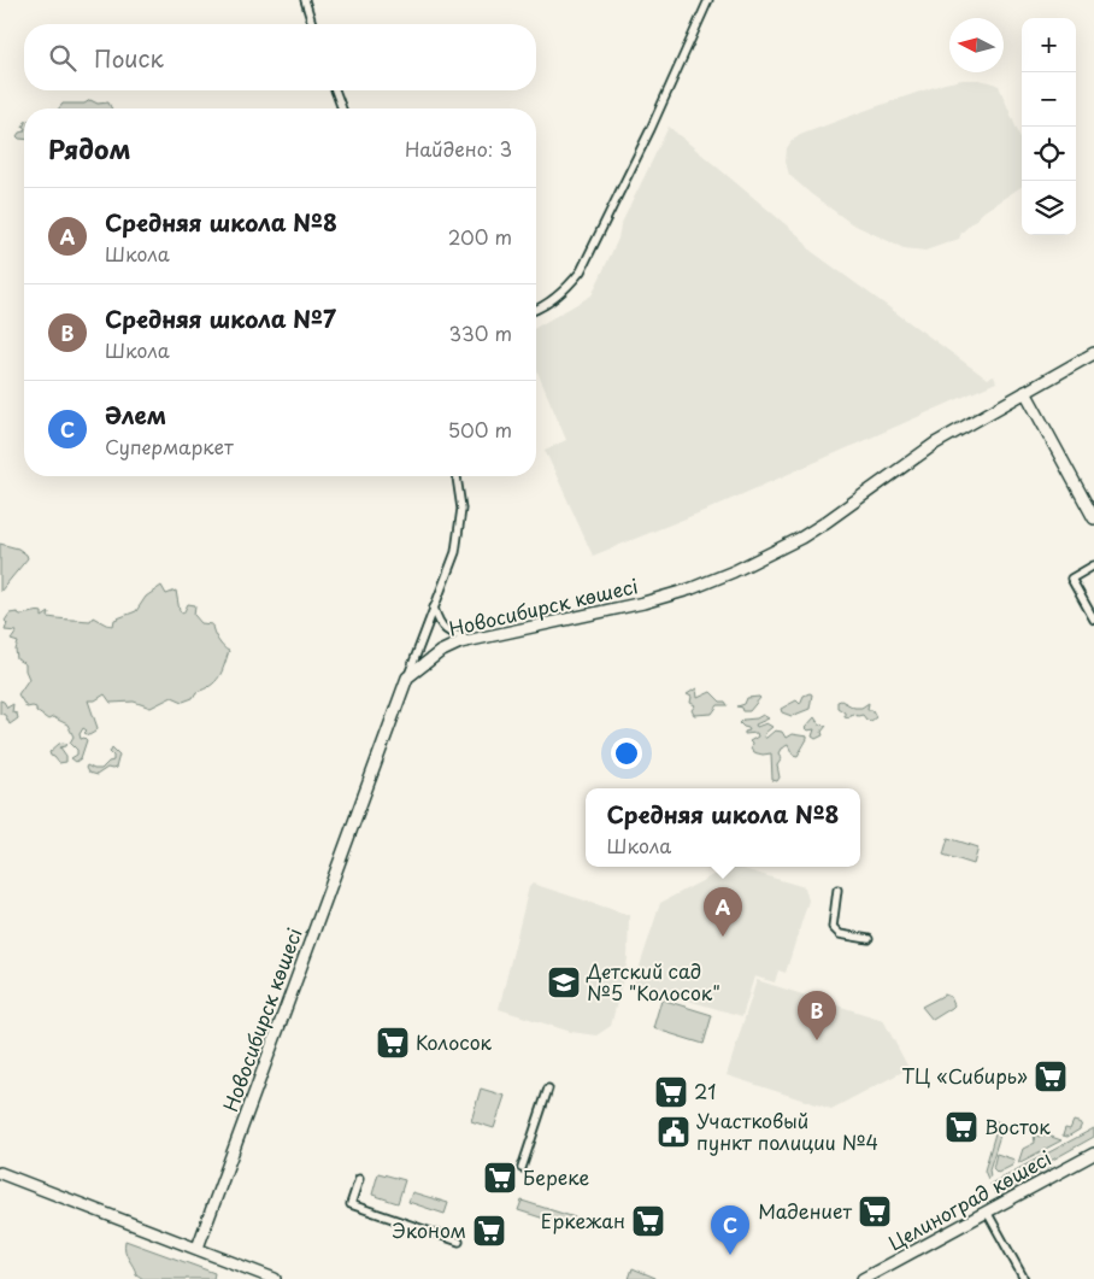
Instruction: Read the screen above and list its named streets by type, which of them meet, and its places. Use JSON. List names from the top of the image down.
{
  "streets": {
    "main road": ["Новосибирск көшесі", "Целиноград көшесі"]
  },
  "places": {
    "school or university": ["Детский сад №5 \"Колосок\""],
    "supermarket": [
      "Колосок",
      "ТЦ «Сибирь»",
      "21",
      "Восток",
      "Береке",
      "Мадениет",
      "Еркежан",
      "Эконом"
    ],
    "public building": ["Участковый пункт полиции №4"]
  },
  "north": "left",
  "page": {
    "map_buttons": ["+", "−"],
    "search": "Поиск",
    "heading": ["Рядом", "Найдено: 3"],
    "list": [
      {
        "mark": "A",
        "name": "Средняя школа №8",
        "note": "Школа",
        "value": "200 m"
      },
      {
        "mark": "B",
        "name": "Средняя школа №7",
        "note": "Школа",
        "value": "330 m"
      },
      {
        "mark": "C",
        "name": "Әлем",
        "note": "Супермаркет",
        "value": "500 m"
      }
    ],
    "popup": ["Средняя школа №8", "Школа"],
    "pins": ["A", "B", "C"]
  }
}
